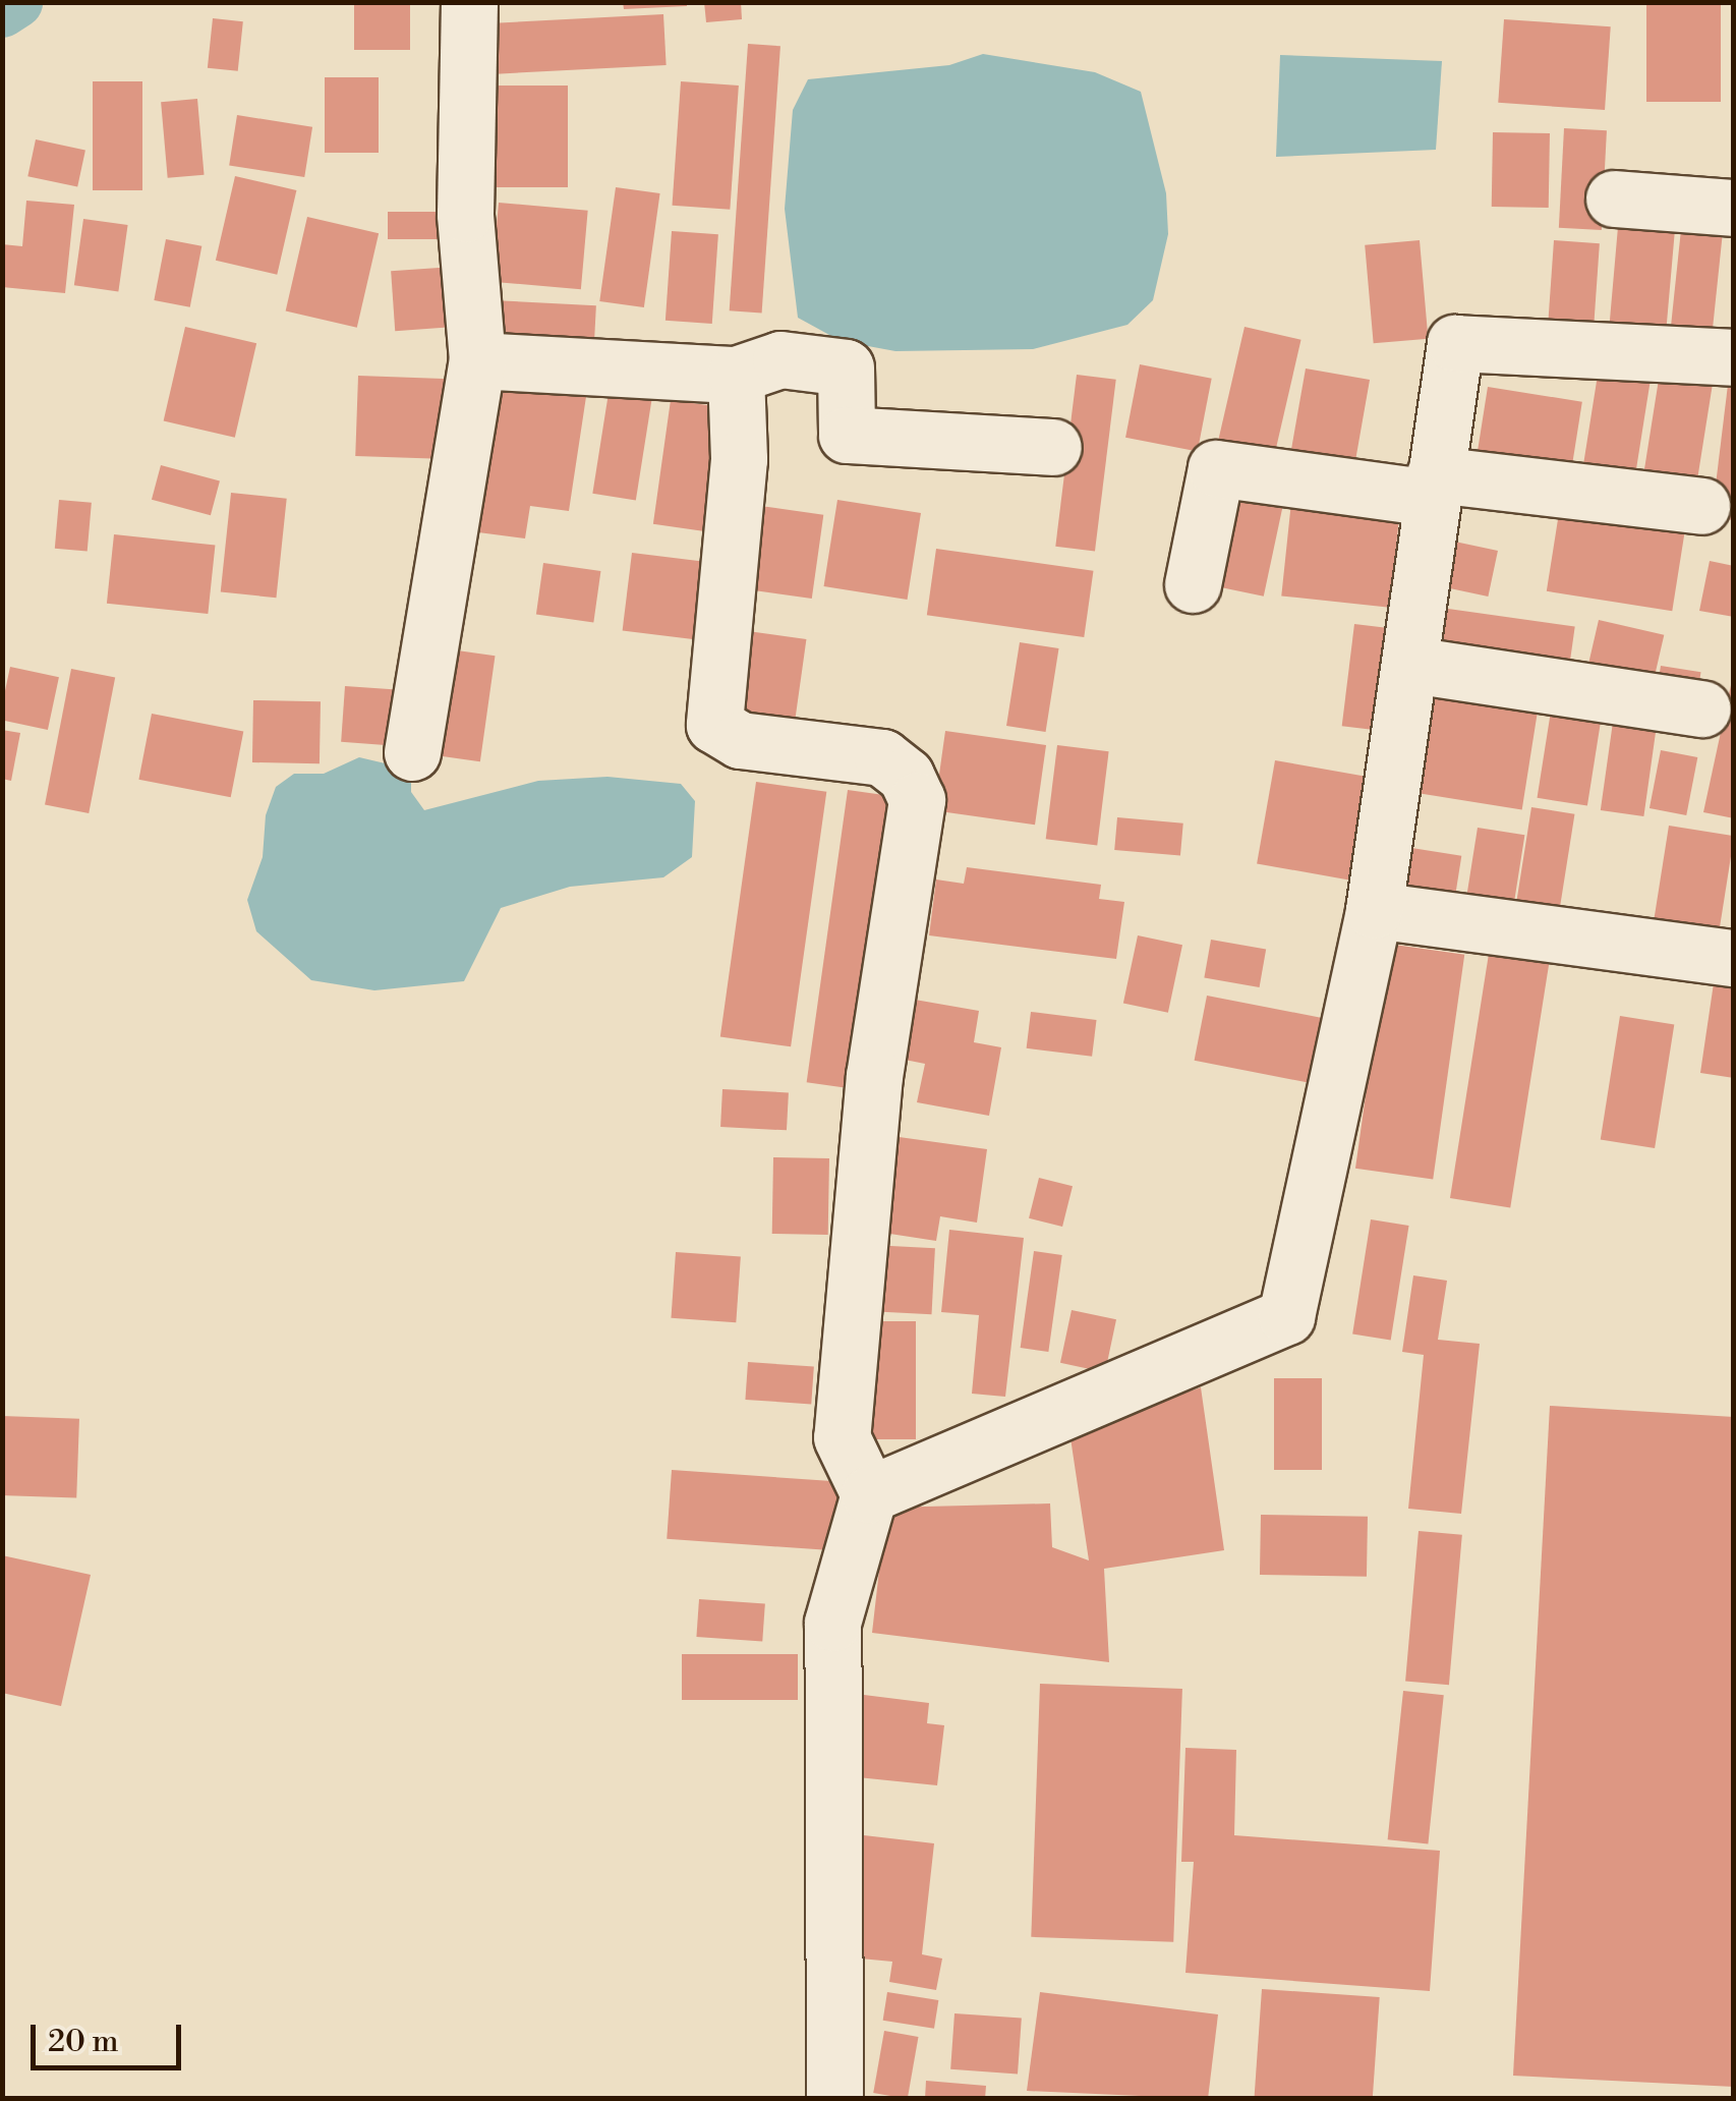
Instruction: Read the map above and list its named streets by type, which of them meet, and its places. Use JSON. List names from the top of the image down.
{
  "scale_bar": "20 m"
}
